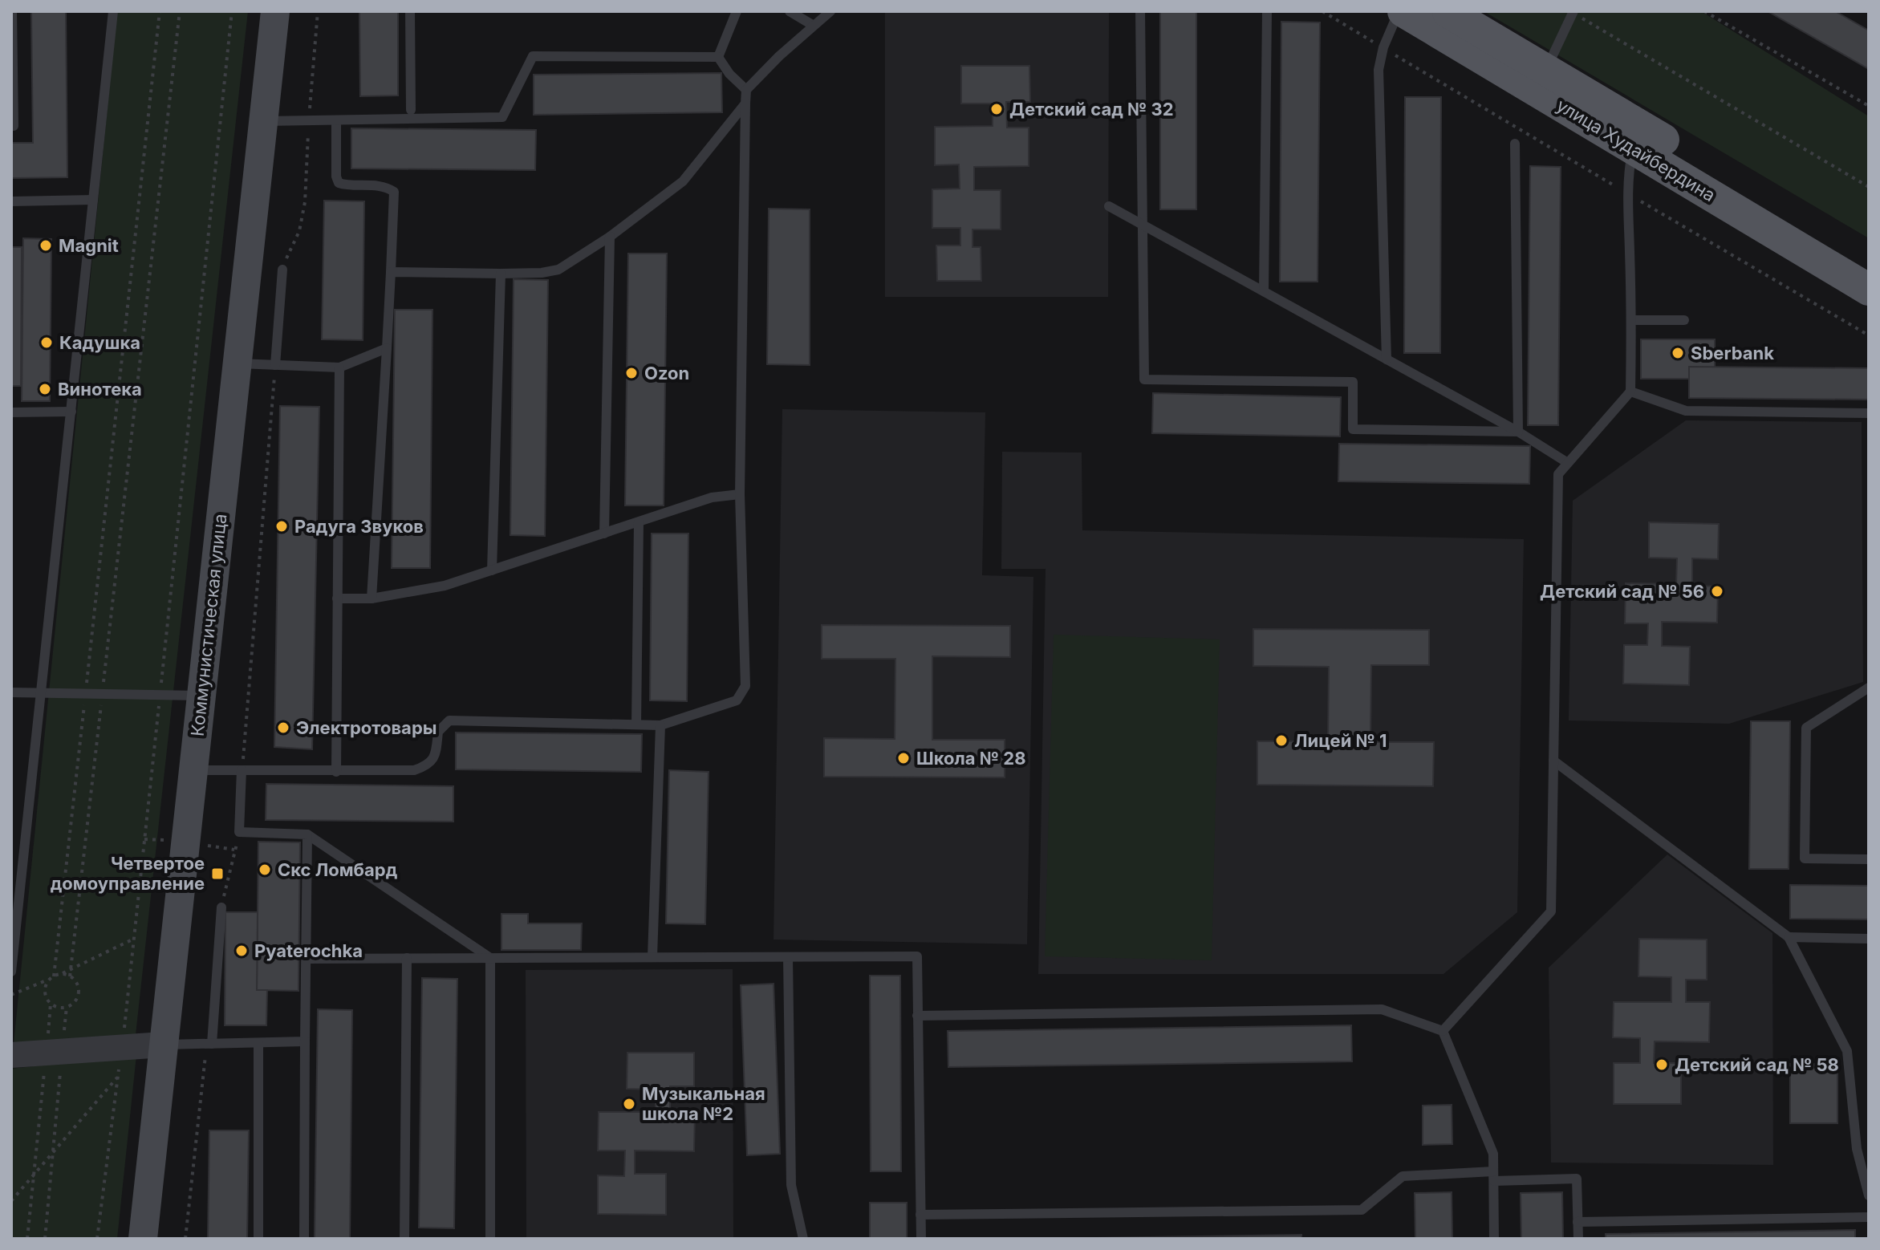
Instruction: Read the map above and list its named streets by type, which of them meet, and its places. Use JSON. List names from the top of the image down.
{
  "streets": {
    "main road": ["улица Худайбердина", "Коммунистическая улица"]
  },
  "places": {
    "other": [
      "Детский сад № 32",
      "Magnit",
      "Кадушка",
      "Sberbank",
      "Ozon",
      "Винотека",
      "Радуга Звуков",
      "Детский сад № 56",
      "Электротовары",
      "Лицей № 1",
      "Школа № 28",
      "Скс Ломбард",
      "Pyaterochka",
      "Детский сад № 58",
      "Музыкальная школа №2"
    ],
    "transit": ["Четвертое домоуправление"]
  }
}
